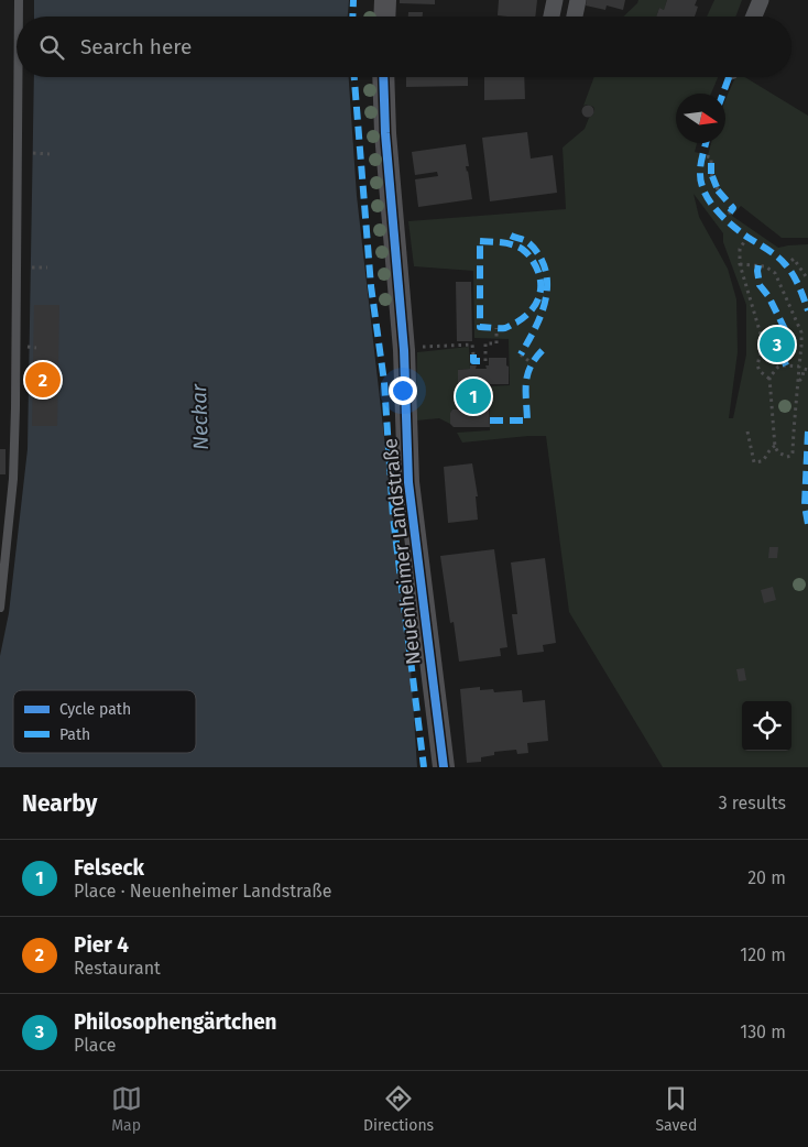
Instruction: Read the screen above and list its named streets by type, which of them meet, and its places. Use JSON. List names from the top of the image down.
{
  "streets": {
    "main road": ["Neuenheimer Landstraße"]
  },
  "water": ["Neckar"],
  "legend": ["Cycle path", "Path"],
  "north": "right",
  "page": {
    "search": "Search here",
    "pins": ["3", "2", "1"],
    "heading": ["Nearby", "3 results"],
    "list": [
      {
        "mark": "1",
        "name": "Felseck",
        "note": "Place · Neuenheimer Landstraße",
        "value": "20 m"
      },
      {
        "mark": "2",
        "name": "Pier 4",
        "note": "Restaurant",
        "value": "120 m"
      },
      {
        "mark": "3",
        "name": "Philosophengärtchen",
        "note": "Place",
        "value": "130 m"
      }
    ],
    "nav": ["Map", "Directions", "Saved"]
  }
}
